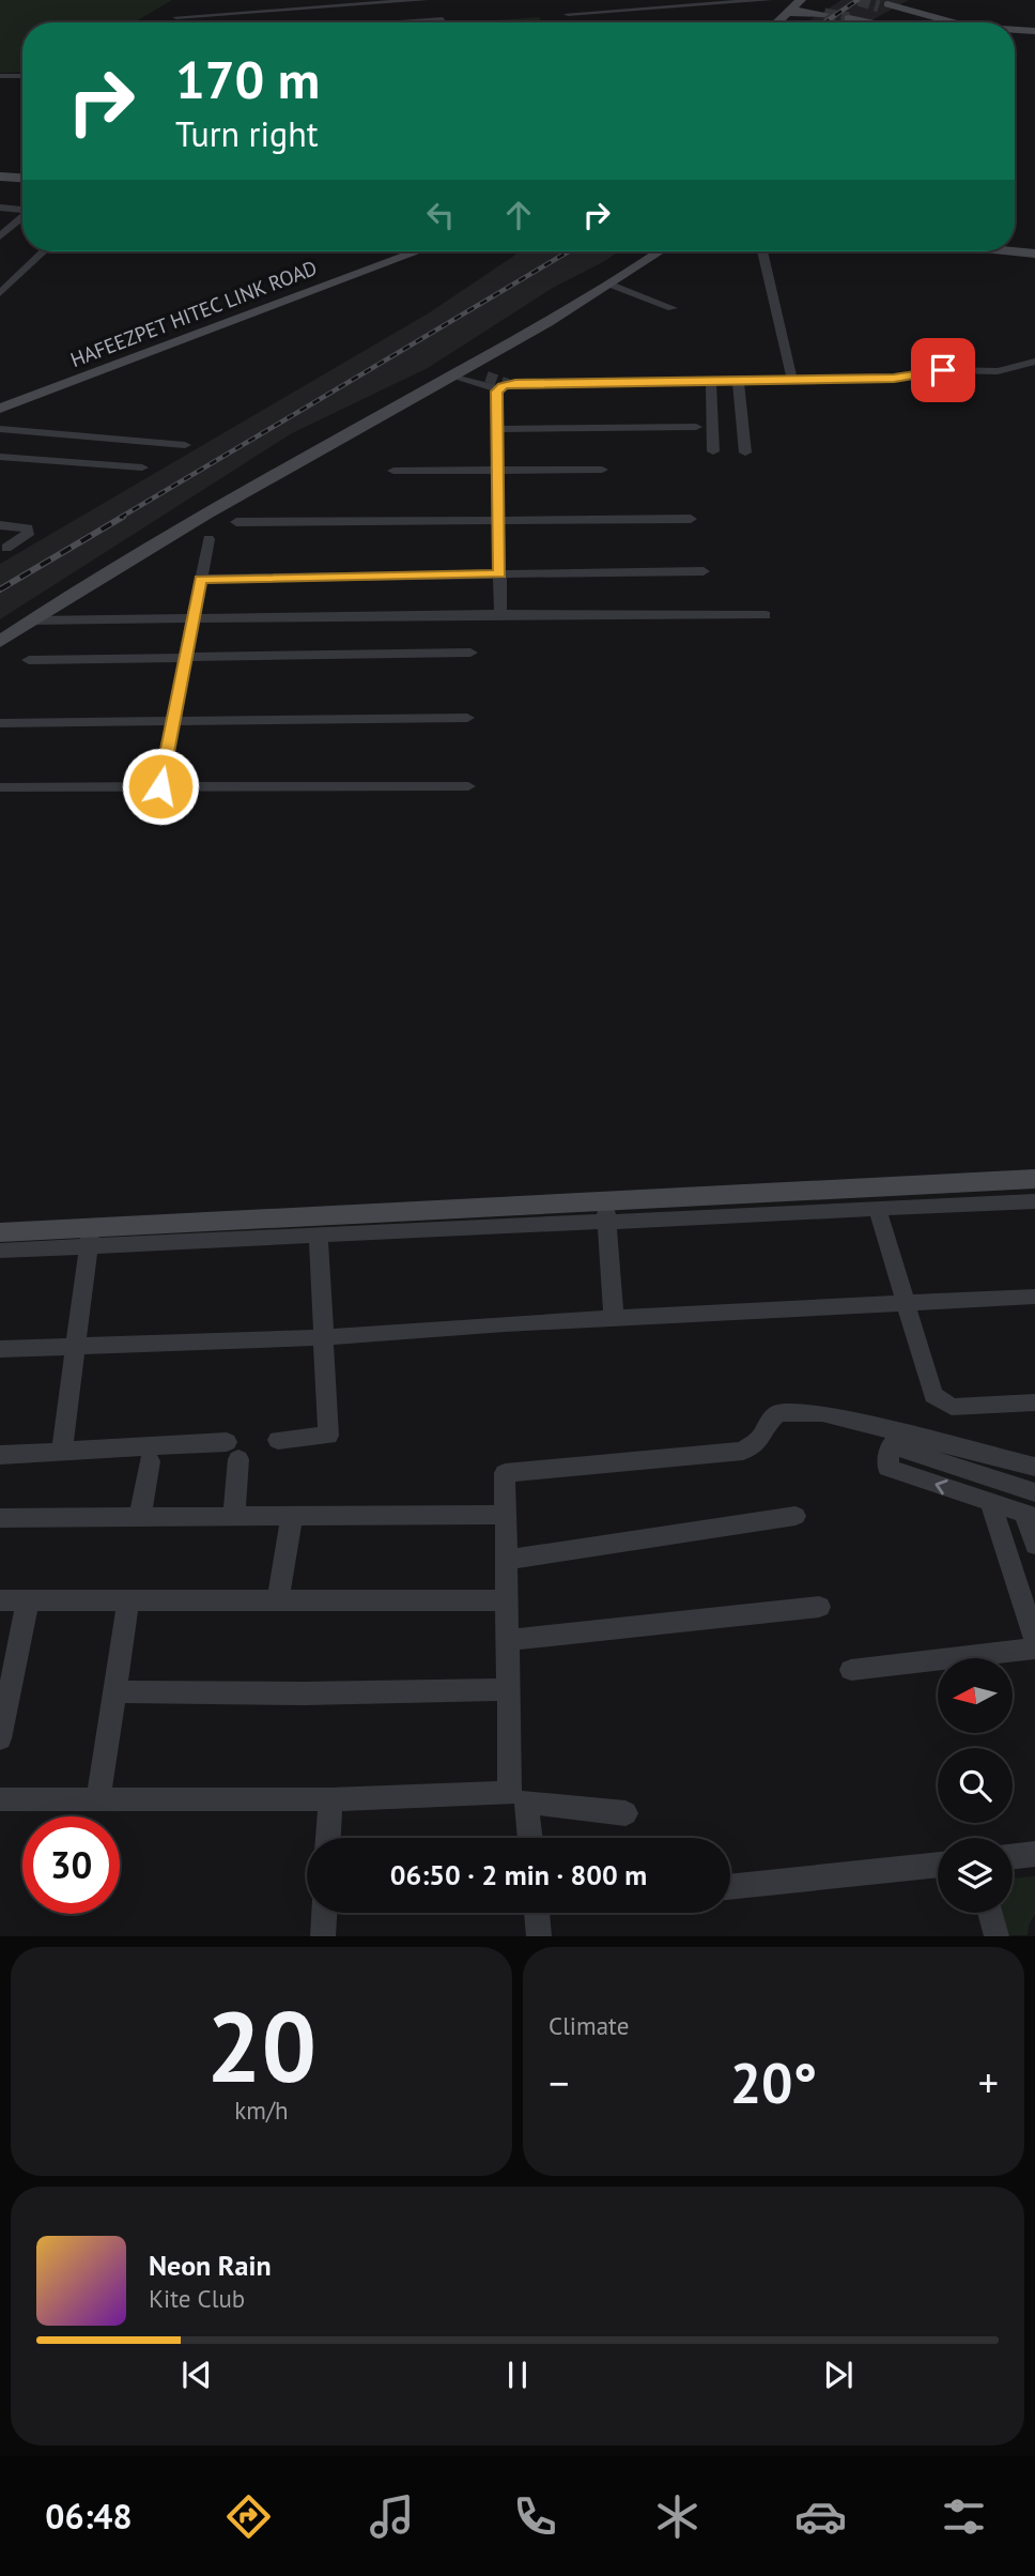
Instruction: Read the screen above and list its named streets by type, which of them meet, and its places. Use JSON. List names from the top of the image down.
{
  "streets": {
    "street": ["HAFEEZPET HITEC LINK ROAD"]
  },
  "north": "left",
  "page": {
    "turn": ["170 m", "Turn right"],
    "limit": "30",
    "trip": "06:50 · 2 min · 800 m",
    "tile": [
      ["20", "km/h"],
      "Climate"
    ],
    "heat": ["−", "20°", "+"],
    "song": ["Neon Rain", "Kite Club"],
    "tabs": "06:48"
  }
}
